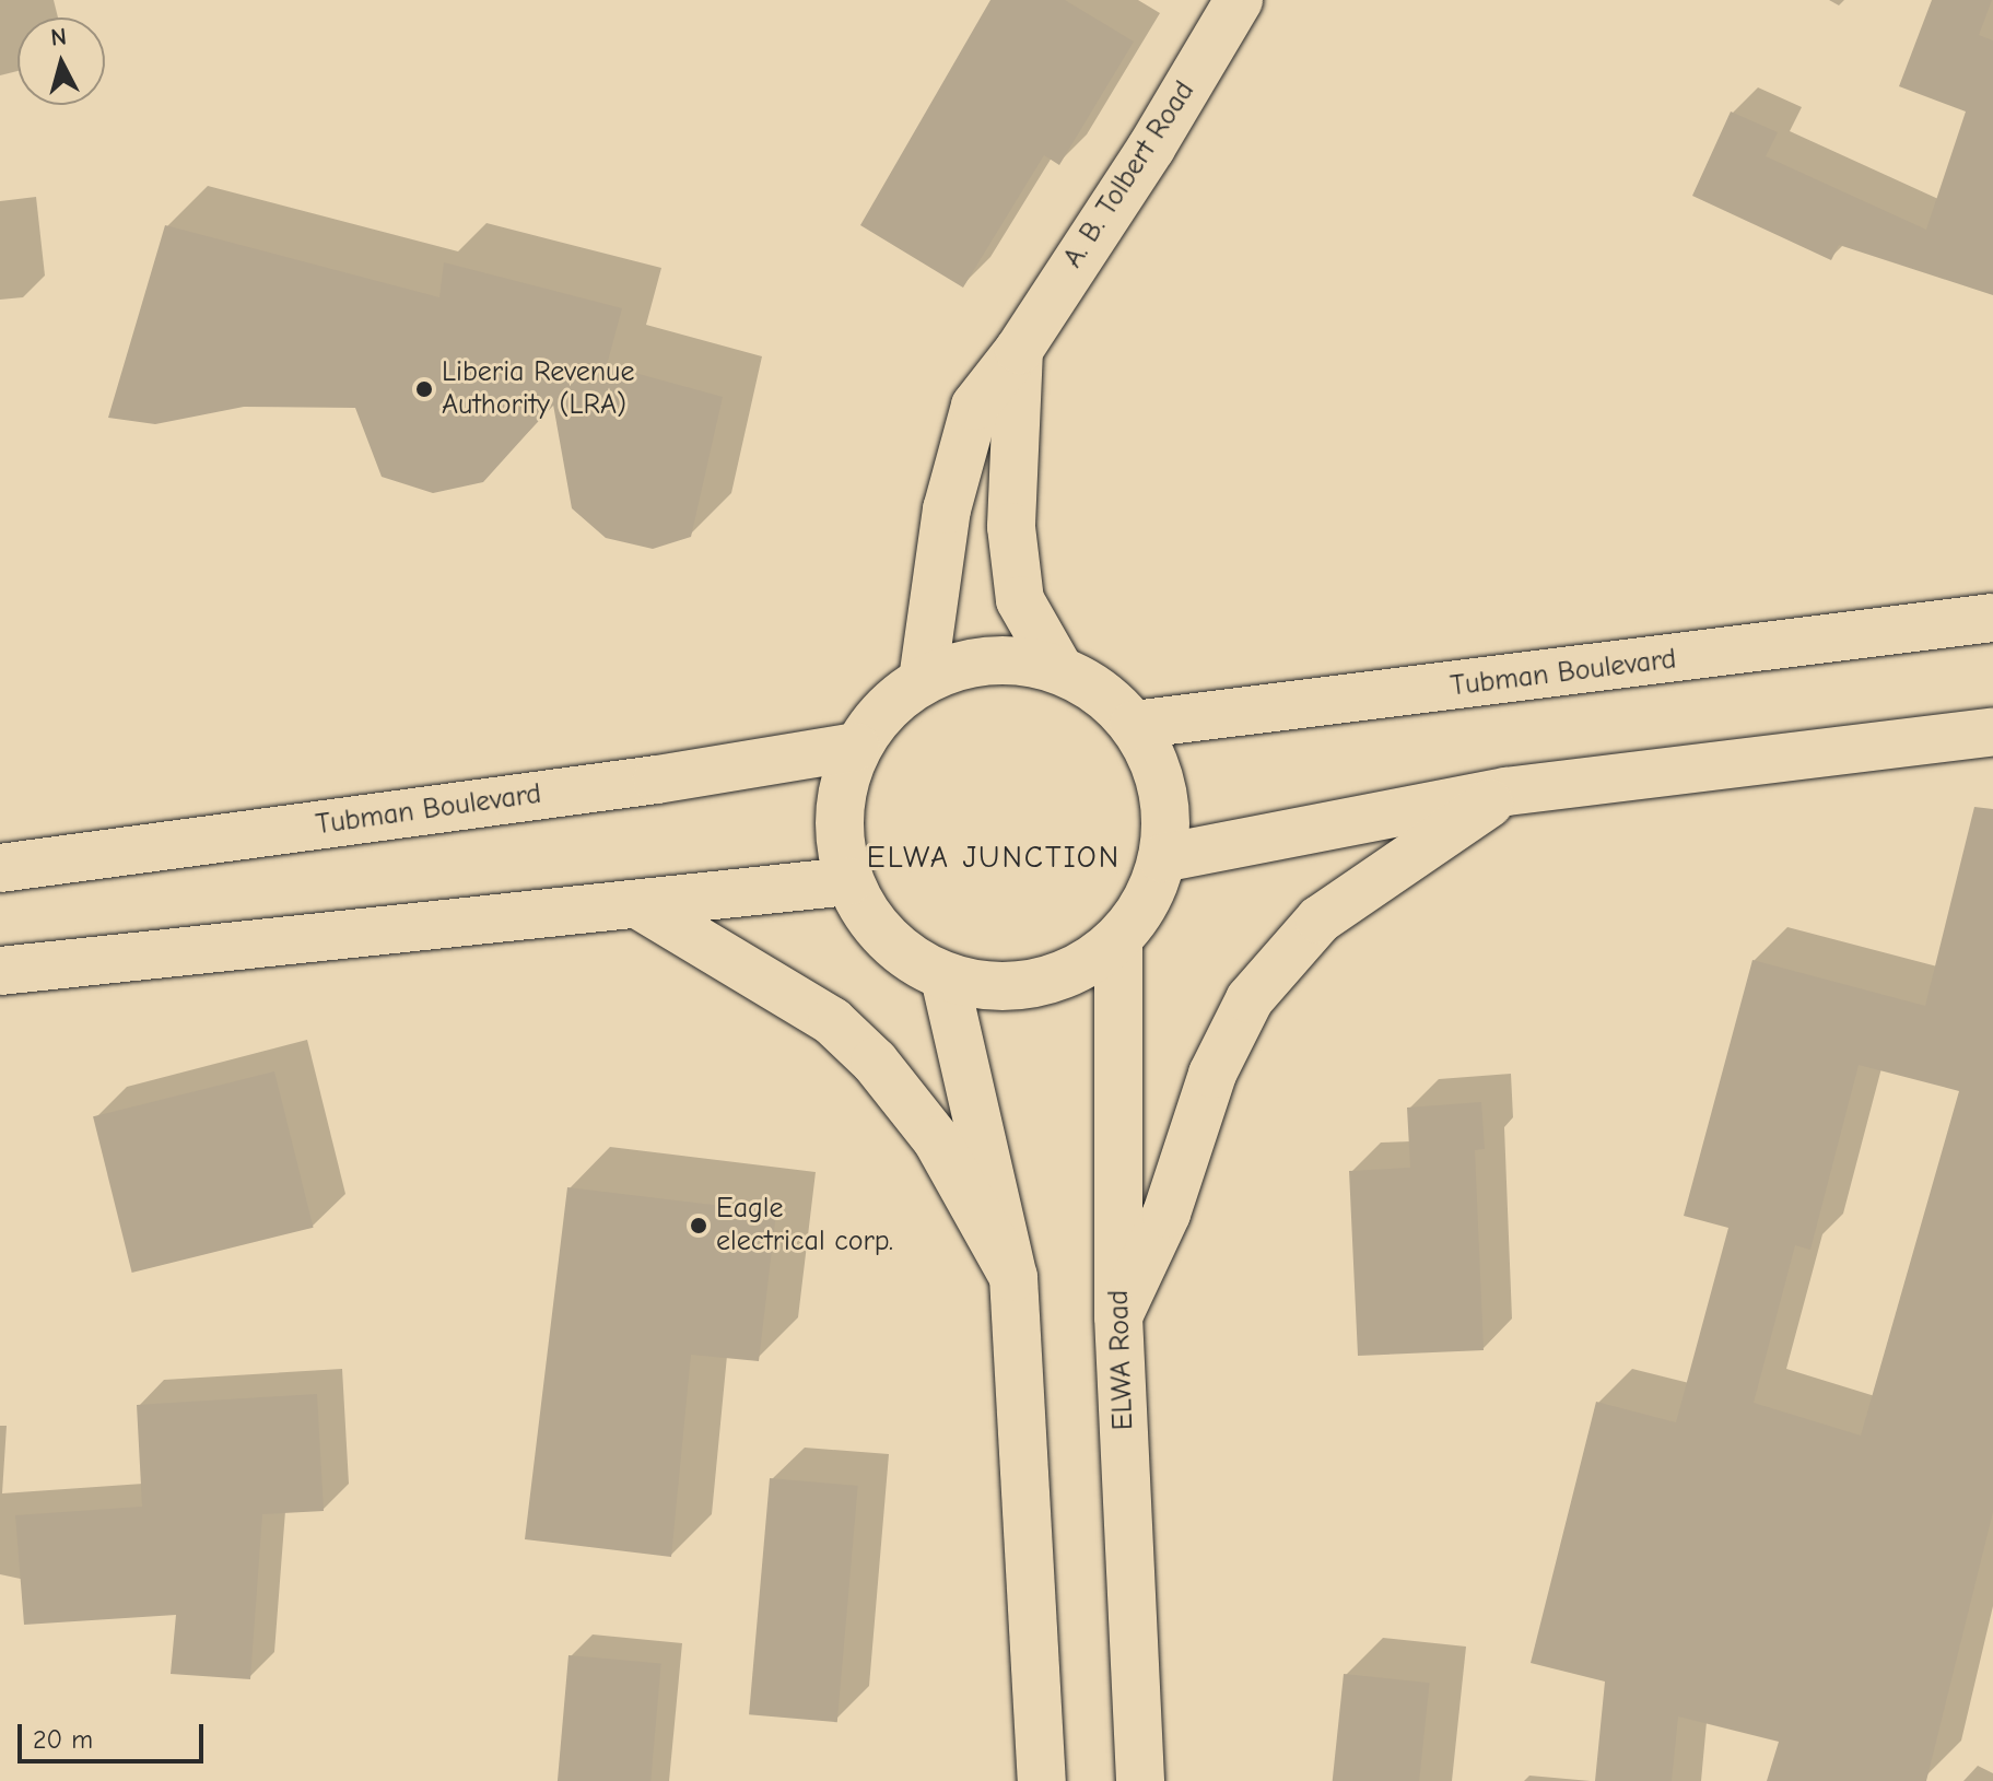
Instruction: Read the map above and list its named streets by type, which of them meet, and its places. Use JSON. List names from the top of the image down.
{
  "streets": {
    "main road": ["A. B. Tolbert Road", "Tubman Boulevard", "ELWA Road"]
  },
  "districts": ["ELWA JUNCTION"],
  "places": ["Liberia Revenue Authority (LRA)", "Eagle electrical corp."],
  "scale_bar": "20 m",
  "north": "top"
}
